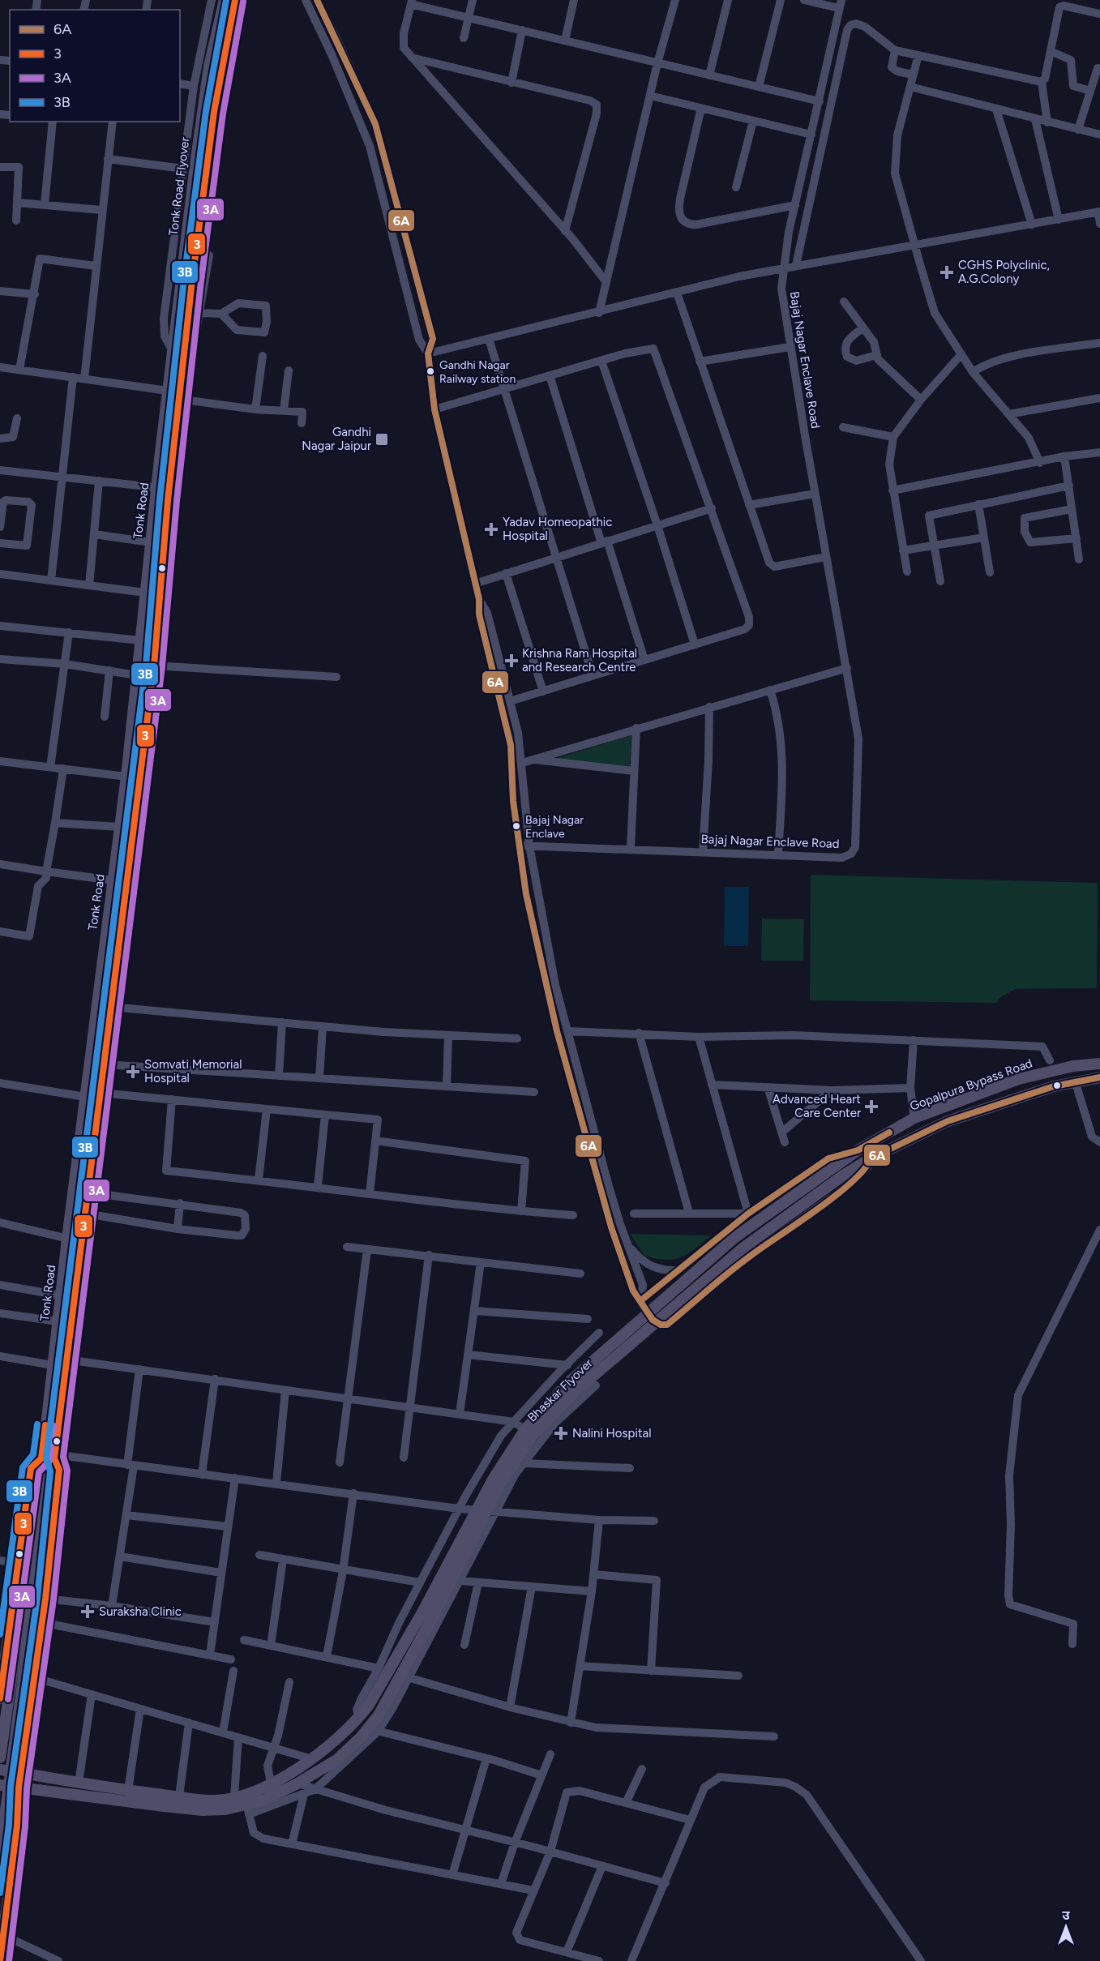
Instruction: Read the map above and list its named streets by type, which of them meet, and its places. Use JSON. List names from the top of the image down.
{
  "streets": {
    "main road": [
      "Tonk Road Flyover",
      "Tonk Road",
      "Gopalpura Bypass Road",
      "Bhaskar Flyover"
    ],
    "street": ["Bajaj Nagar Enclave Road"]
  },
  "crossings": [
    ["Tonk Road Flyover", "Tonk Road"],
    ["Gopalpura Bypass Road", "Bhaskar Flyover"]
  ],
  "places": {
    "health": [
      "CGHS Polyclinic, A.G.Colony",
      "Yadav Homeopathic Hospital",
      "Krishna Ram Hospital and Research Centre",
      "Somvati Memorial Hospital",
      "Advanced Heart Care Center",
      "Nalini Hospital",
      "Suraksha Clinic"
    ],
    "other": ["Gandhi Nagar Railway station", "Bajaj Nagar Enclave"],
    "transit": ["Gandhi Nagar Jaipur"]
  },
  "lines": [
    "transit line 6A",
    "transit line 3",
    "transit line 3B",
    "transit line 3A"
  ],
  "legend": [
    "6A",
    "3",
    "3A",
    "3B"
  ],
  "north": "top"
}
